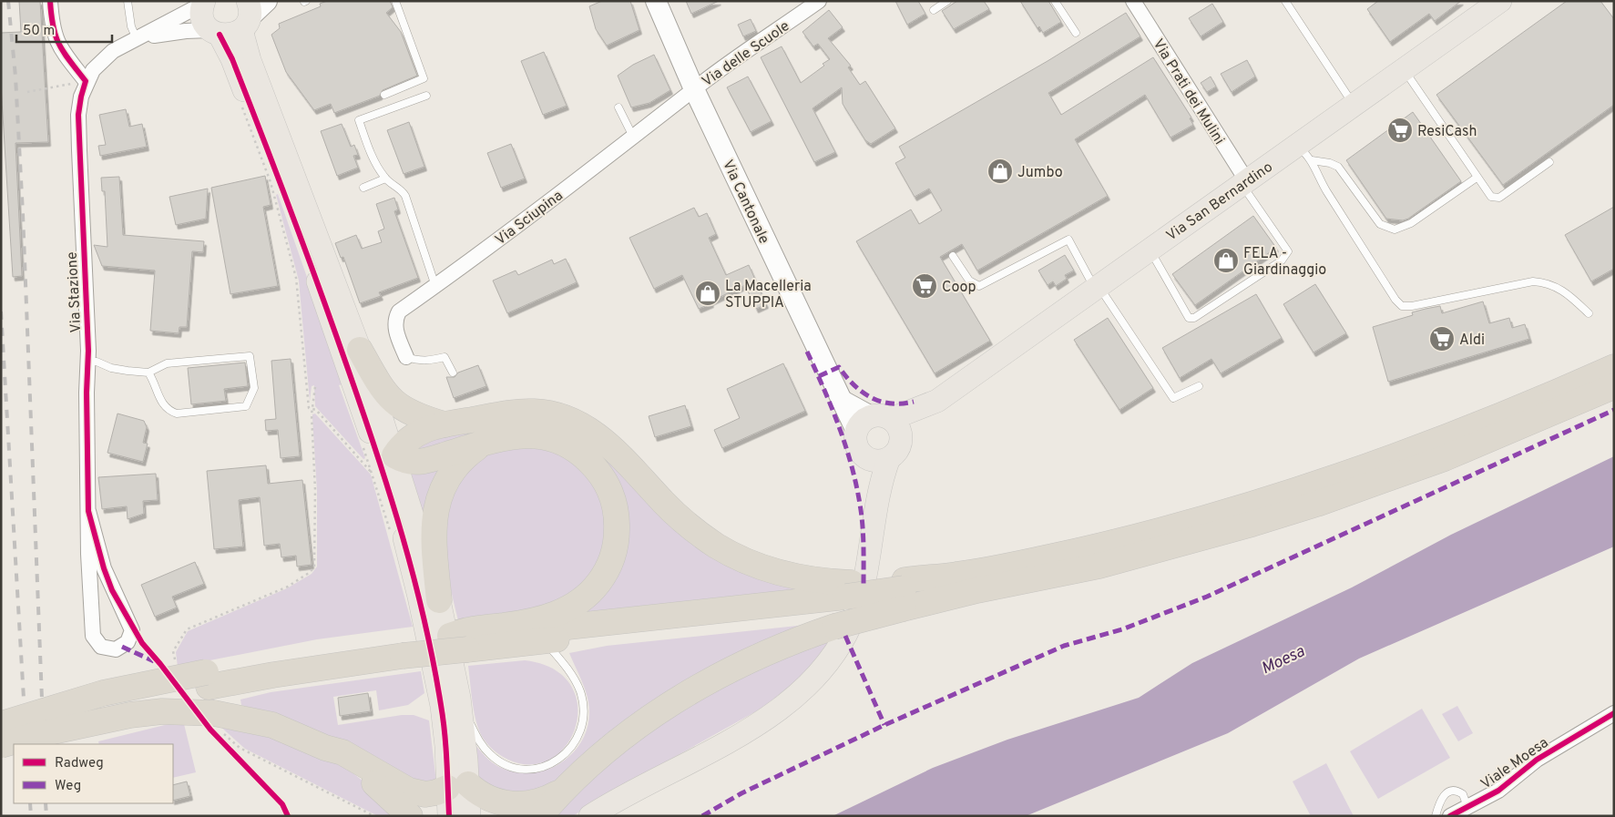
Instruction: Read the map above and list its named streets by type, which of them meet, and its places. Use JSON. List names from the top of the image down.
{
  "streets": {
    "main road": ["Via San Bernardino"],
    "street": [
      "Via delle Scuole",
      "Via Prati dei Mulini",
      "Via Cantonale",
      "Via Sciupina",
      "Via Stazione",
      "Viale Moesa"
    ]
  },
  "crossings": [
    ["Via delle Scuole", "Via Cantonale"],
    ["Via delle Scuole", "Via Sciupina"],
    ["Via Prati dei Mulini", "Via San Bernardino"],
    ["Via San Bernardino", "Via Cantonale"],
    ["Via Cantonale", "Via Sciupina"]
  ],
  "water": ["Moesa"],
  "places": {
    "supermarket": ["ResiCash", "Coop", "Aldi"],
    "shop": ["Jumbo", "FELA - Giardinaggio", "La Macelleria STUPPIA"]
  },
  "legend": ["Radweg", "Weg"],
  "scale_bar": "50 m"
}
